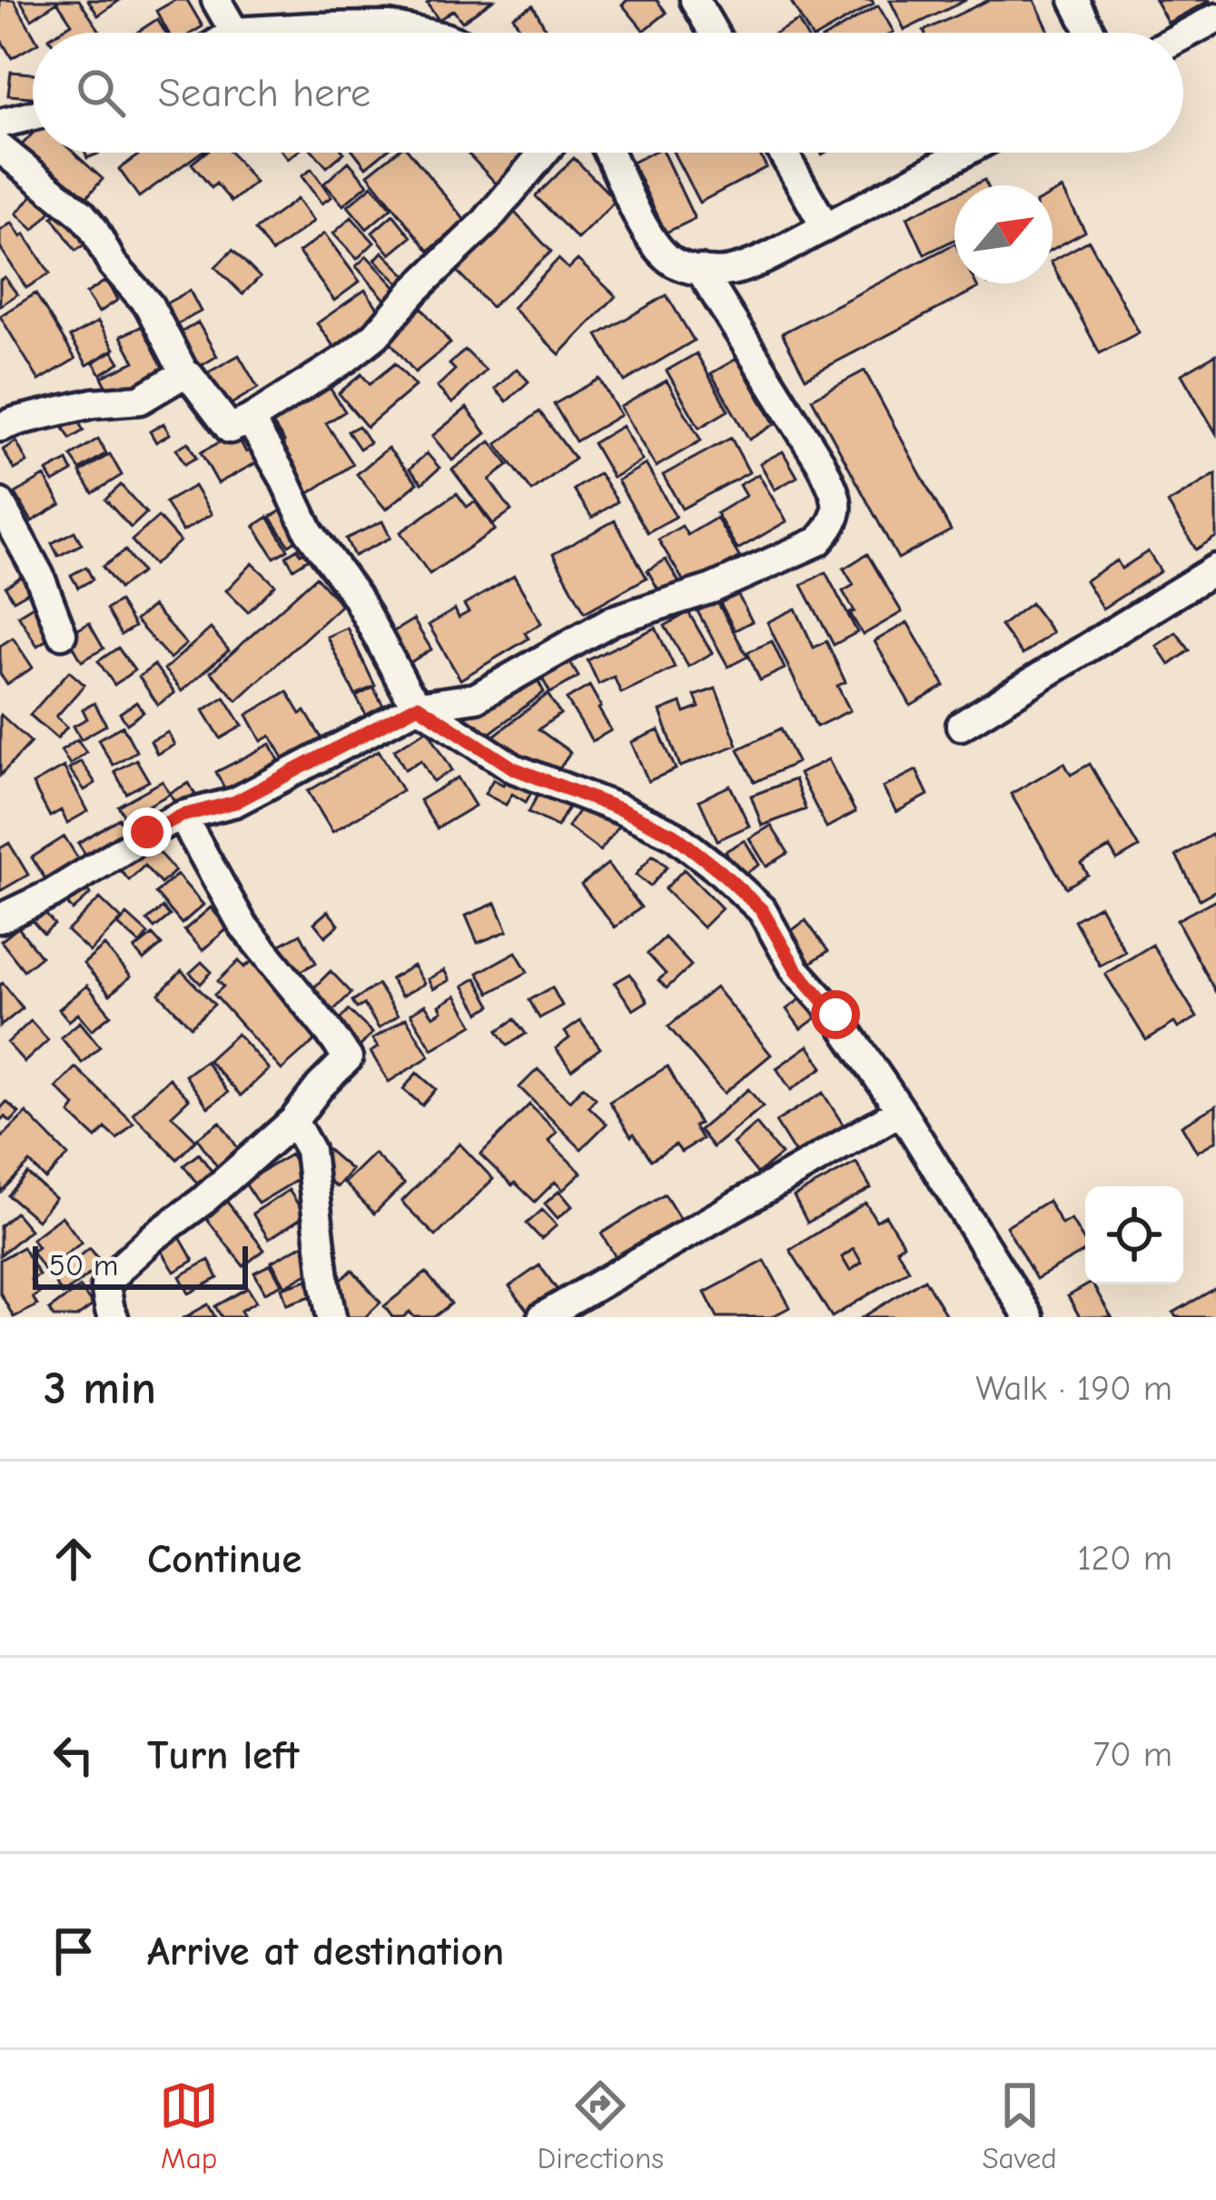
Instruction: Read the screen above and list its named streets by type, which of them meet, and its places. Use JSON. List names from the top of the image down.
{
  "scale_bar": "50 m",
  "north": "top right",
  "page": {
    "search": "Search here",
    "scale": "50 m",
    "heading": ["3 min", "Walk · 190 m"],
    "list": [
      ["Continue", "120 m"],
      ["Turn left", "70 m"],
      "Arrive at destination"
    ],
    "nav": ["Map", "Directions", "Saved"]
  }
}
